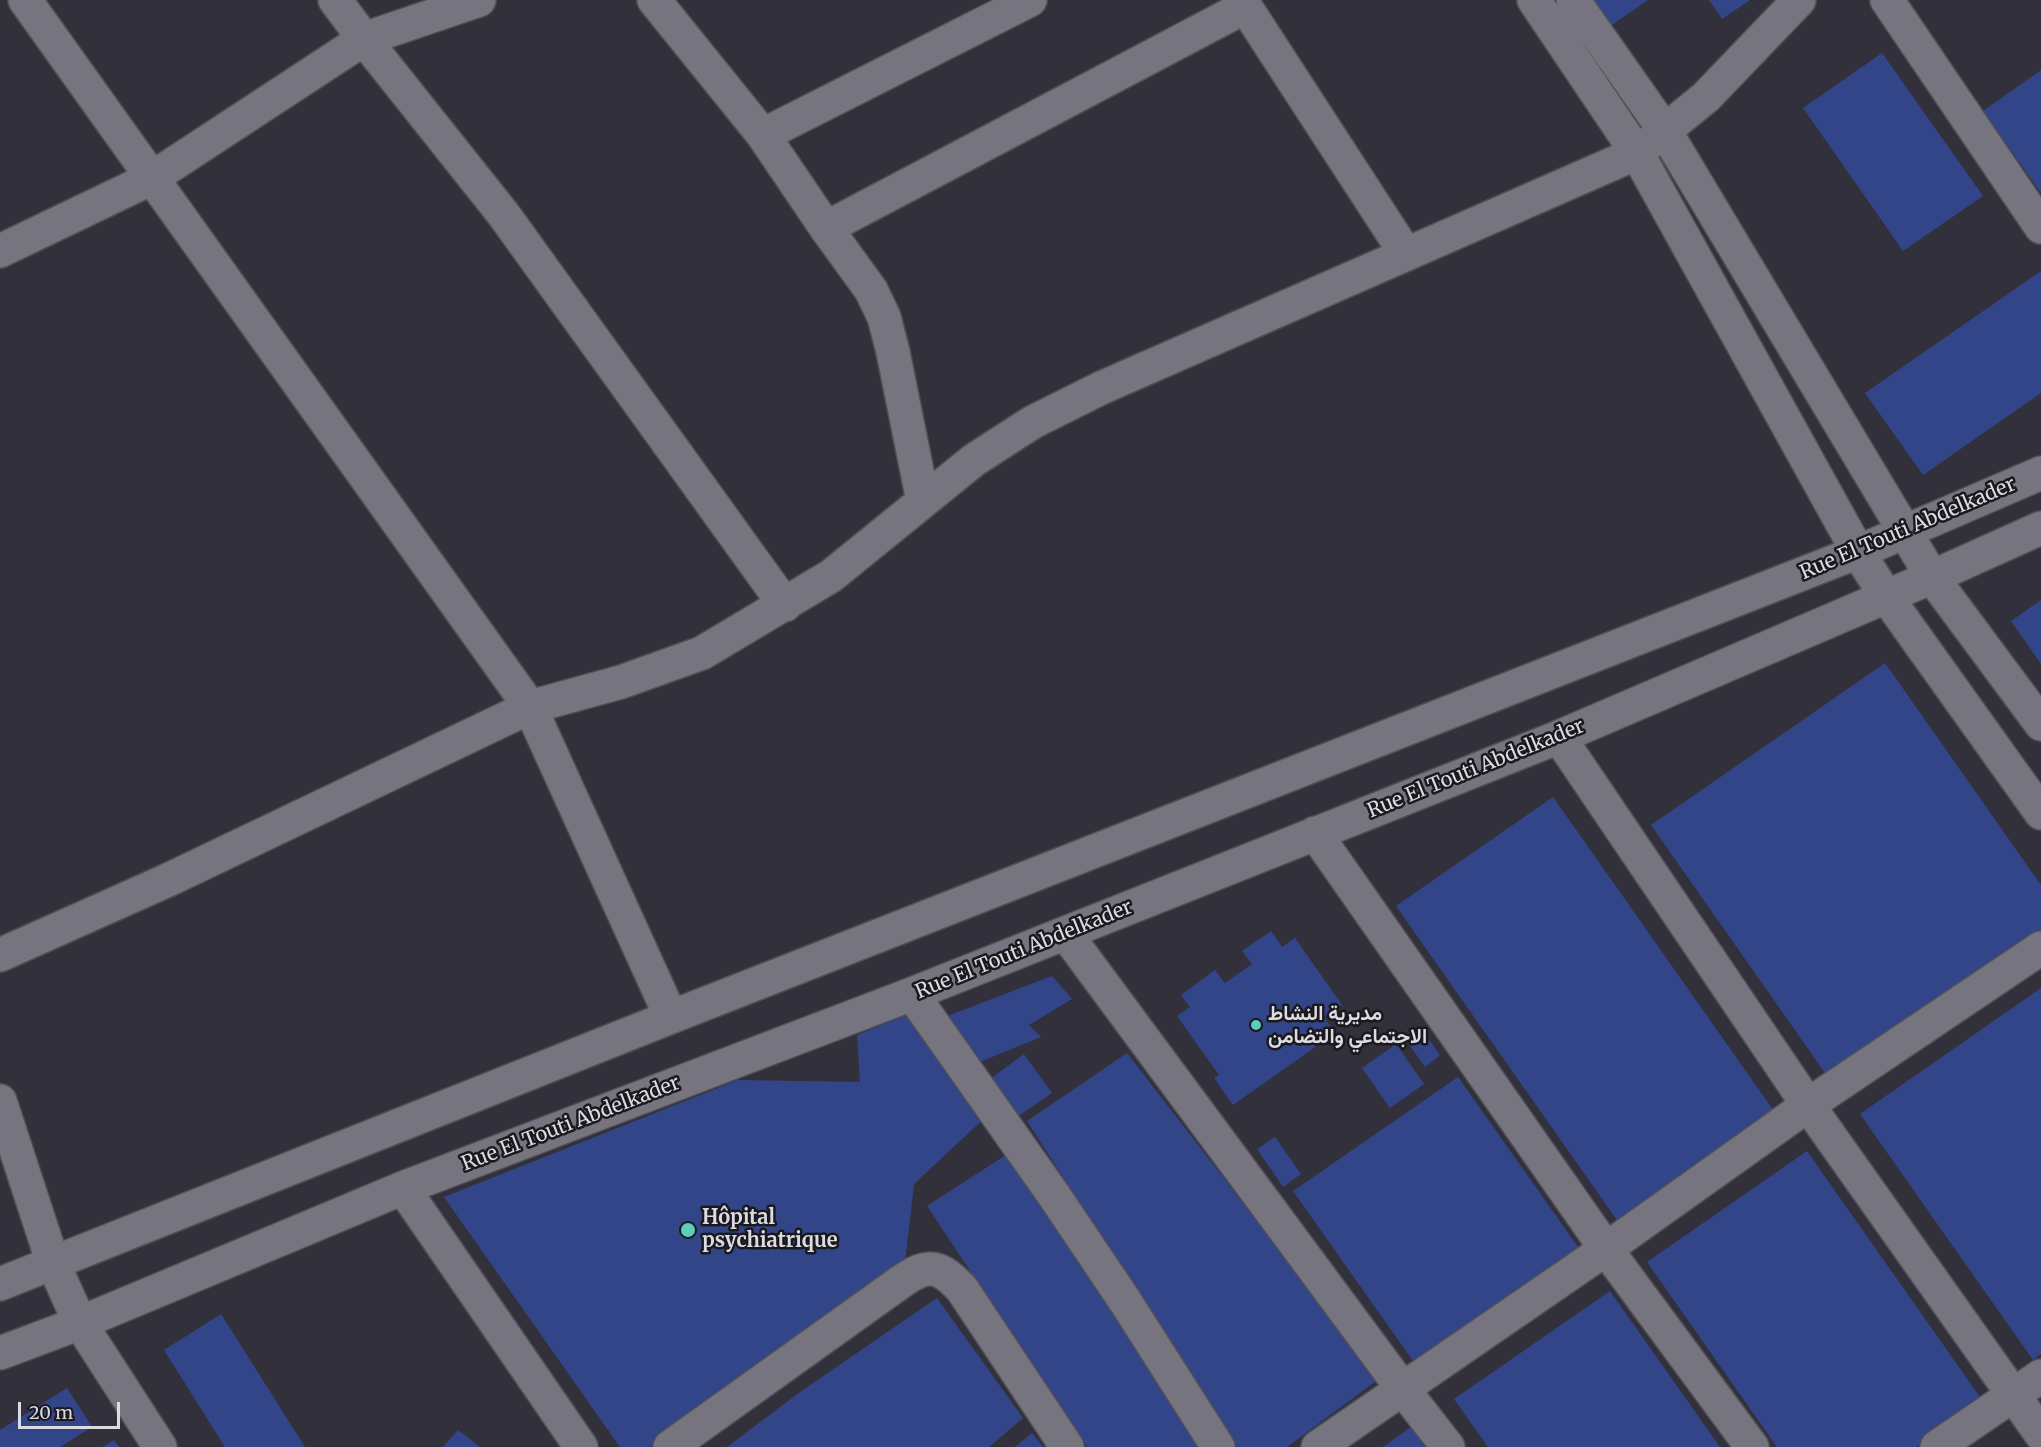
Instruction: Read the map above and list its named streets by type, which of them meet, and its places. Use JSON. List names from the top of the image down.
{
  "streets": {
    "street": ["Rue El Touti Abdelkader"]
  },
  "places": ["مديرية النشاط الاجتماعي والتضامن", "Hôpital psychiatrique"],
  "scale_bar": "20 m"
}
